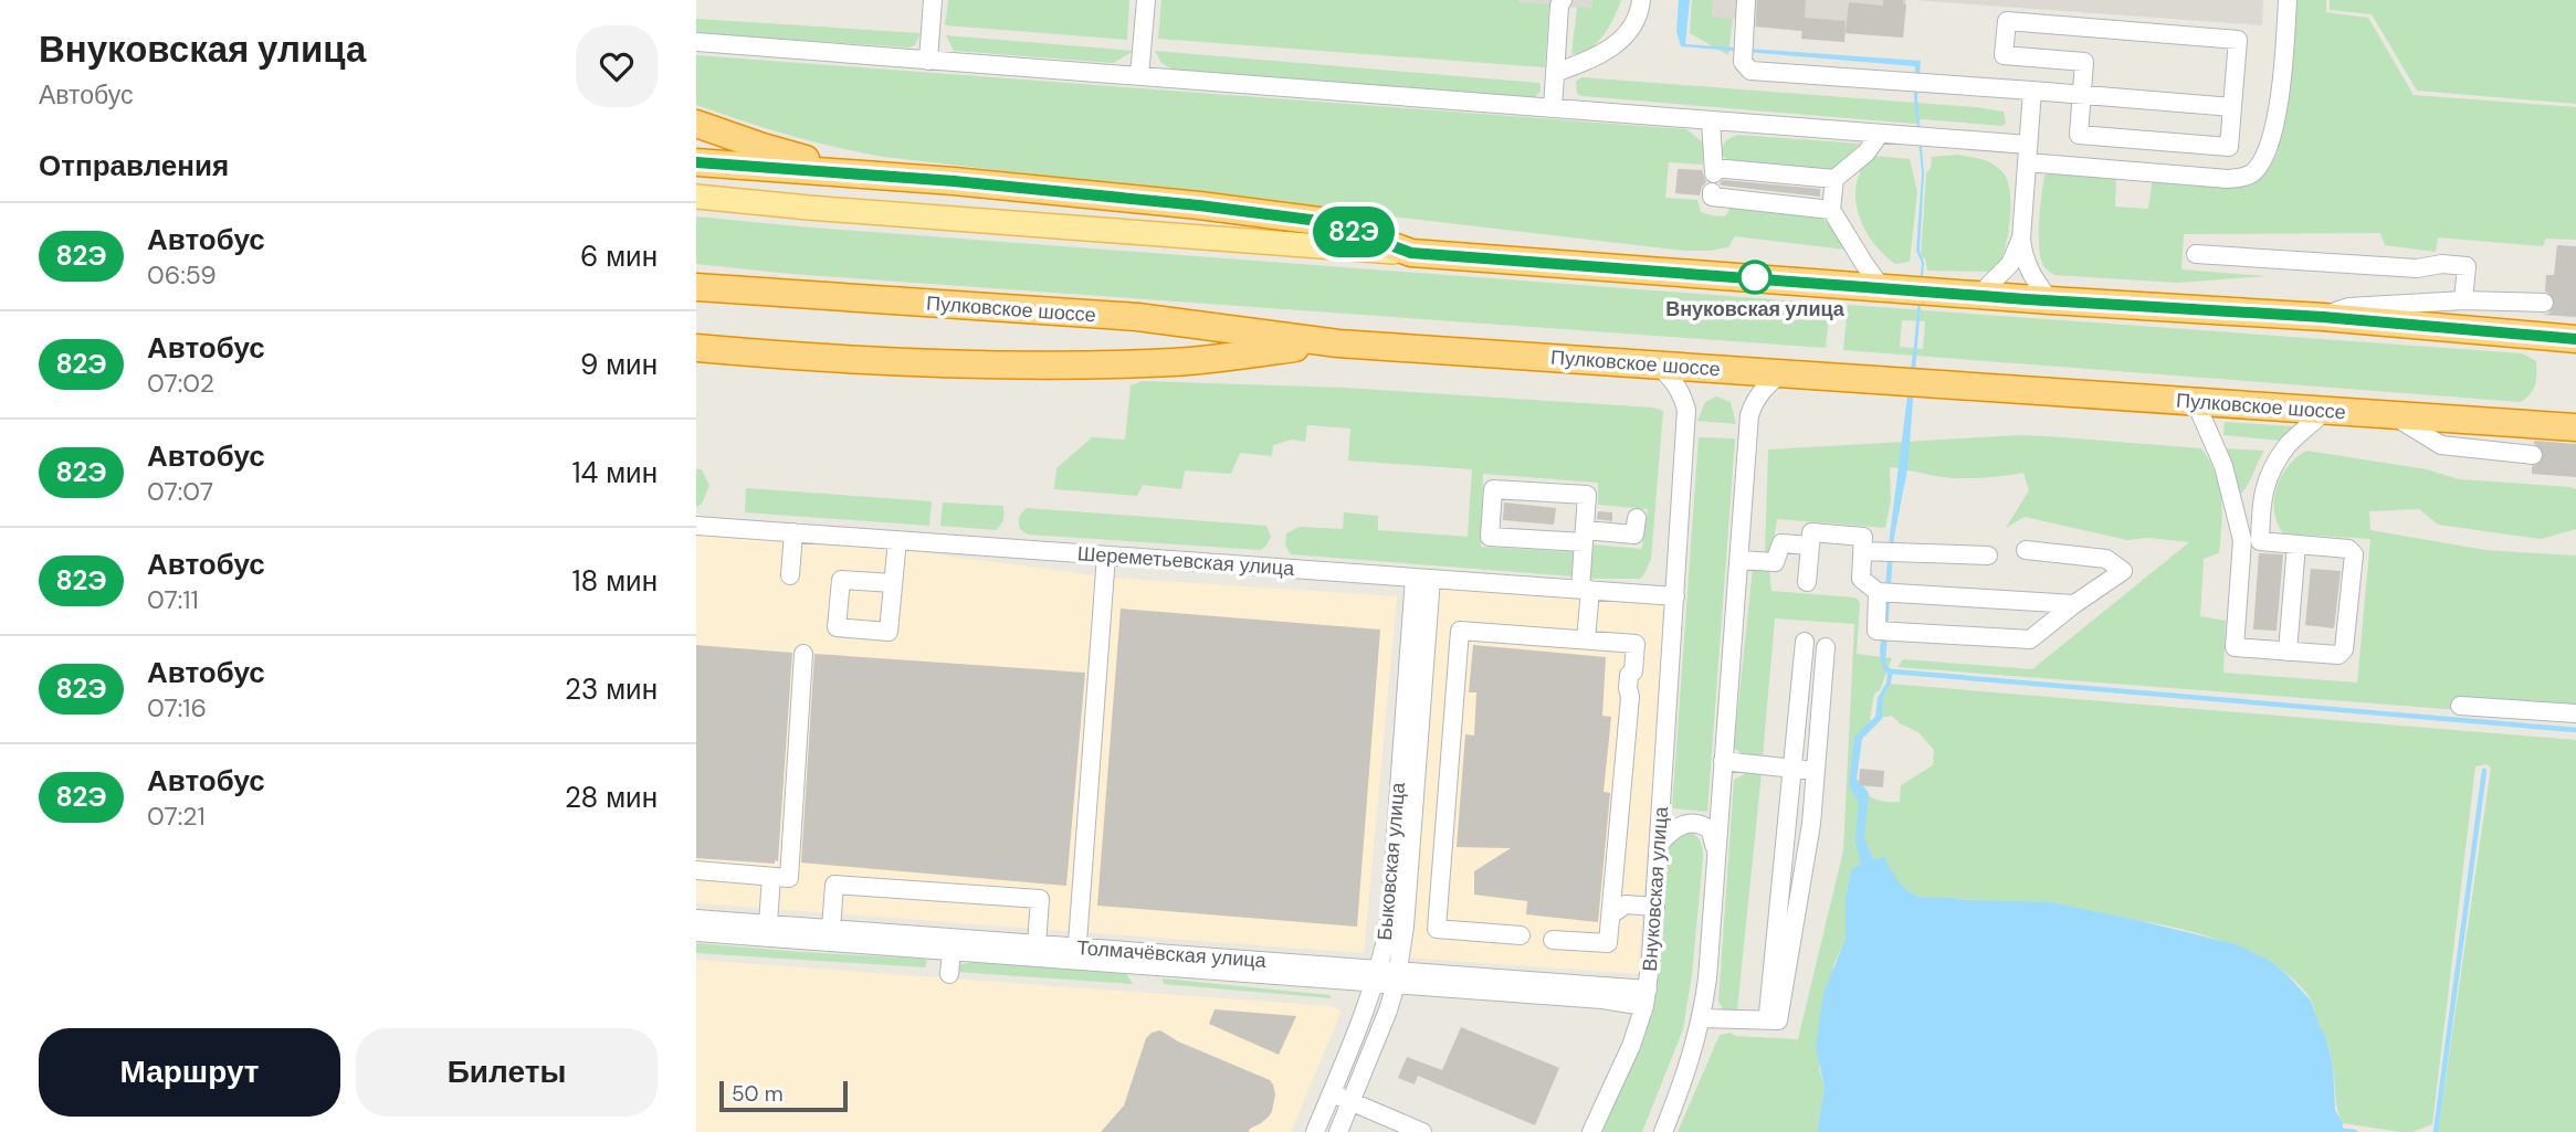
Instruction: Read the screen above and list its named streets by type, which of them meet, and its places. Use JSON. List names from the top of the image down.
{
  "streets": {
    "highway": ["Пулковское шоссе"],
    "street": [
      "Шереметьевская улица",
      "Быковская улица",
      "Внуковская улица",
      "Толмачёвская улица"
    ]
  },
  "crossings": [
    ["Пулковское шоссе", "Внуковская улица"],
    ["Шереметьевская улица", "Быковская улица"],
    ["Шереметьевская улица", "Внуковская улица"],
    ["Быковская улица", "Толмачёвская улица"],
    ["Внуковская улица", "Толмачёвская улица"]
  ],
  "places": ["Внуковская улица"],
  "lines": ["bus line 82Э"],
  "scale_bar": "50 m",
  "page": {
    "heading": [
      ["Внуковская улица", "Автобус"],
      "Отправления"
    ],
    "on_map": "82Э",
    "list": [
      {
        "mark": "82Э",
        "name": "Автобус",
        "note": "06:59",
        "value": "6 мин"
      },
      {
        "mark": "82Э",
        "name": "Автобус",
        "note": "07:02",
        "value": "9 мин"
      },
      {
        "mark": "82Э",
        "name": "Автобус",
        "note": "07:07",
        "value": "14 мин"
      },
      {
        "mark": "82Э",
        "name": "Автобус",
        "note": "07:11",
        "value": "18 мин"
      },
      {
        "mark": "82Э",
        "name": "Автобус",
        "note": "07:16",
        "value": "23 мин"
      },
      {
        "mark": "82Э",
        "name": "Автобус",
        "note": "07:21",
        "value": "28 мин"
      }
    ],
    "buttons": ["Маршрут", "Билеты"],
    "scale": "50 m"
  }
}
